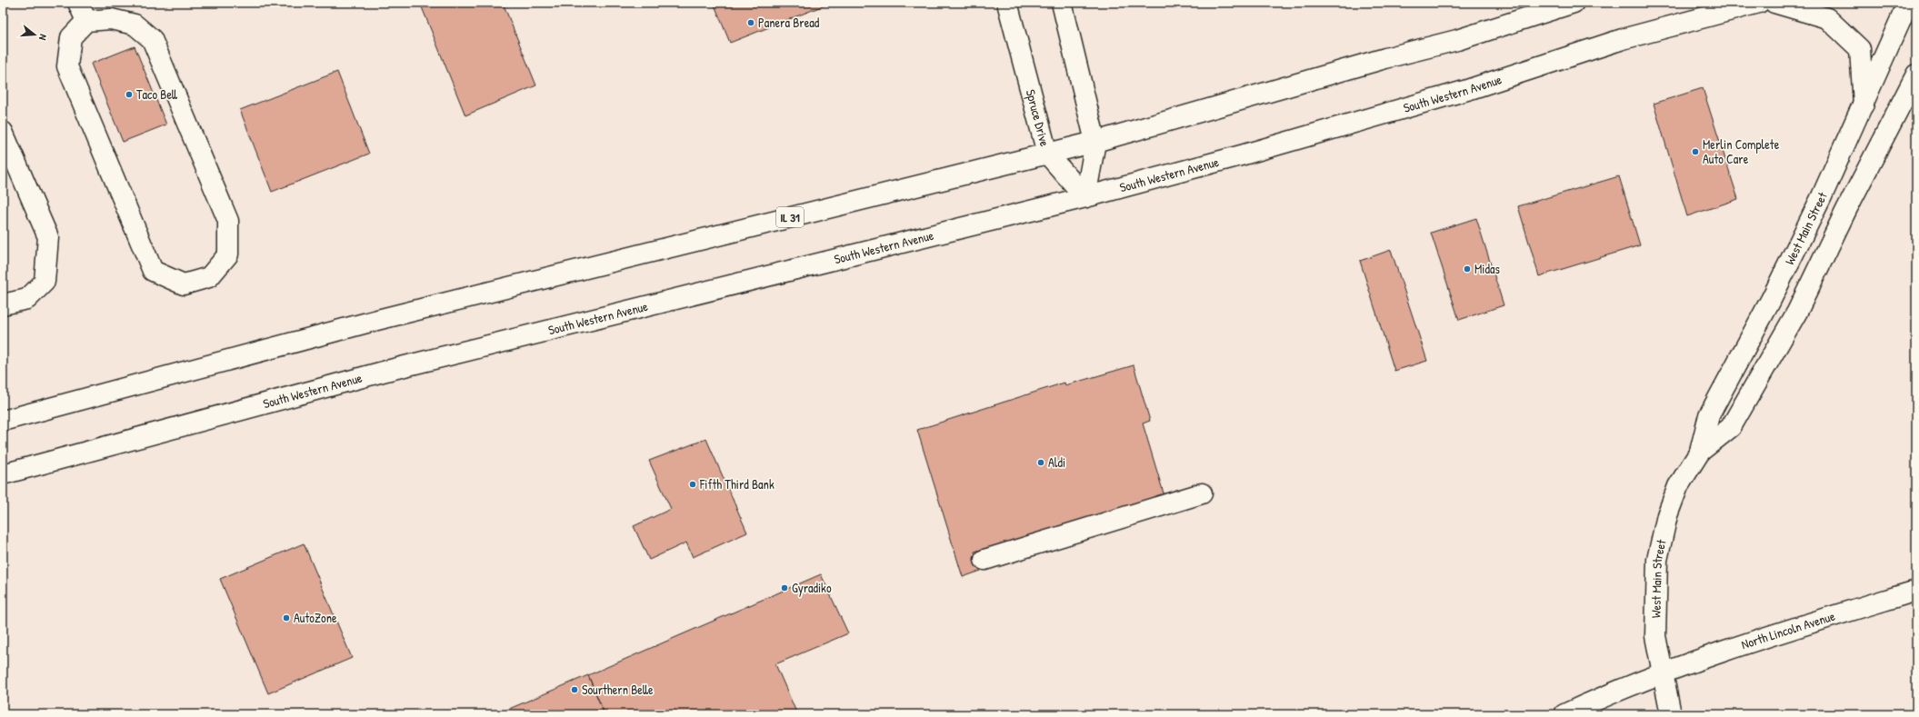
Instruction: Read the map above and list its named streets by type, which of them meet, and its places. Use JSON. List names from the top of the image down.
{
  "streets": {
    "main road": [
      "South Western Avenue",
      "Spruce Drive",
      "IL 31",
      "West Main Street",
      "North Lincoln Avenue"
    ]
  },
  "crossings": [
    ["South Western Avenue", "Spruce Drive"],
    ["Spruce Drive", "IL 31"],
    ["West Main Street", "North Lincoln Avenue"]
  ],
  "places": [
    "Panera Bread",
    "Taco Bell",
    "Merlin Complete Auto Care",
    "Midas",
    "Aldi",
    "Fifth Third Bank",
    "Gyradiko",
    "AutoZone",
    "Sourthern Belle"
  ],
  "north": "right"
}
